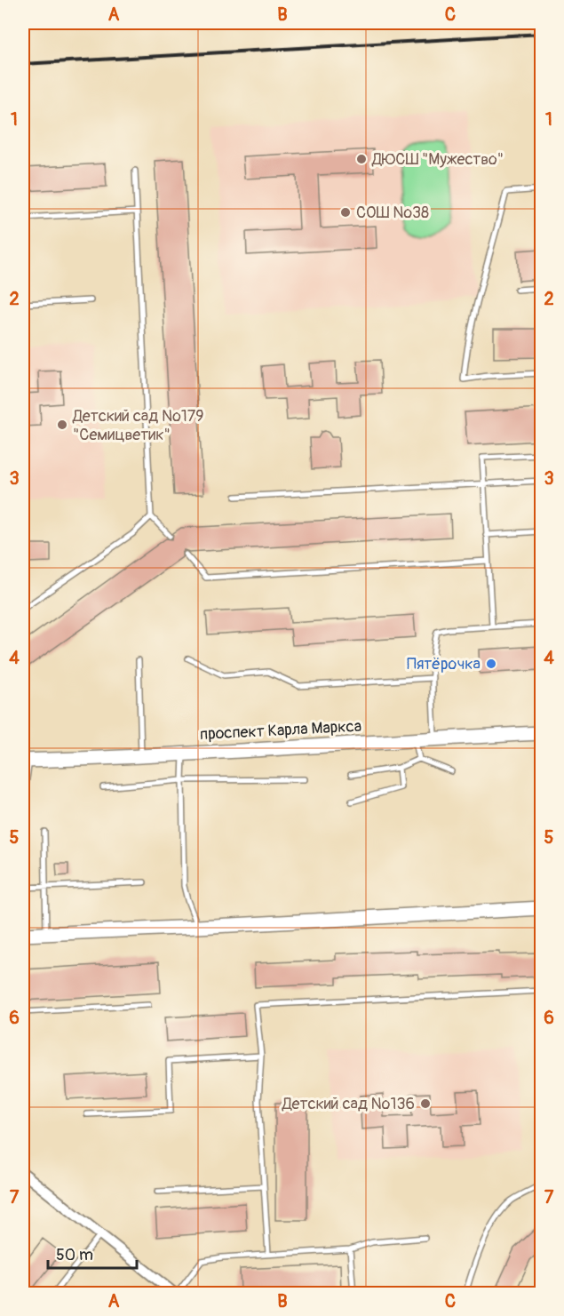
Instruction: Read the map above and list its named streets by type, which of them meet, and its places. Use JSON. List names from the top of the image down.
{
  "streets": {
    "main road": ["проспект Карла Маркса"]
  },
  "places": [
    "ДЮСШ \"Мужество\"",
    "СОШ №38",
    "Детский сад №179 \"Семицветик\"",
    "Пятёрочка",
    "Детский сад №136"
  ],
  "scale_bar": "50 m",
  "grid": {
    "columns": ["A", "B", "C"],
    "rows": [
      "1",
      "2",
      "3",
      "4",
      "5",
      "6",
      "7"
    ]
  }
}
